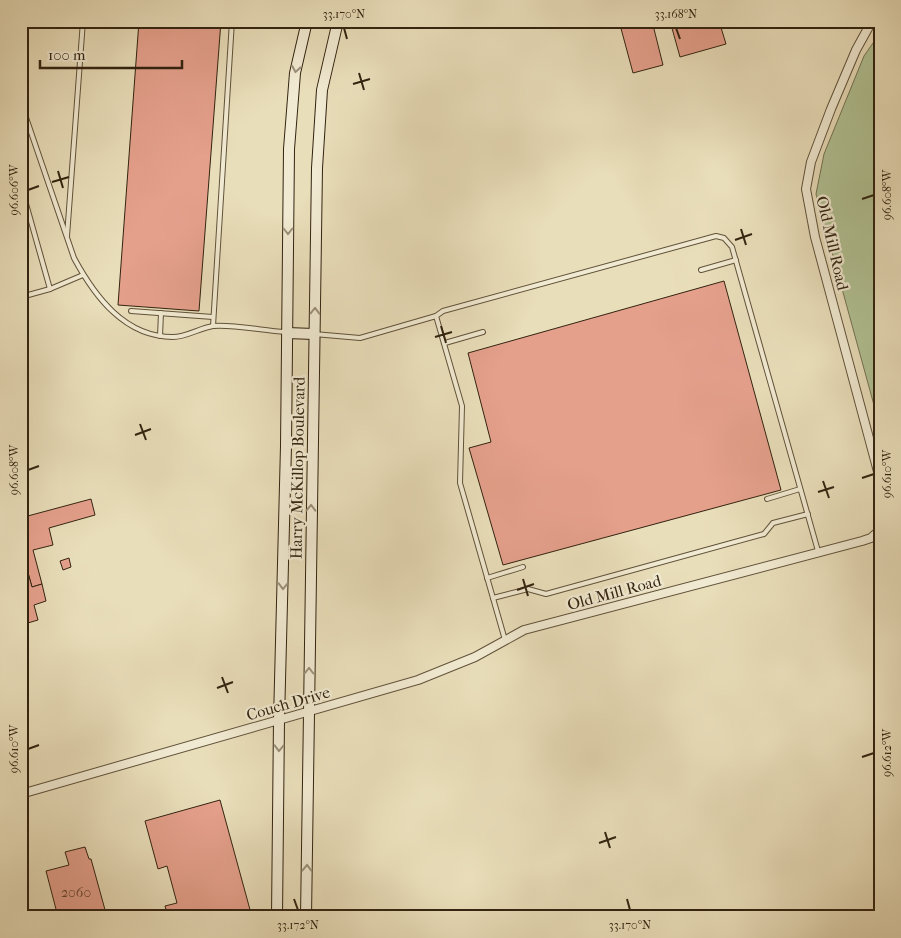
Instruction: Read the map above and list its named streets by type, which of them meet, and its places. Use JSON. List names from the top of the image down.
{
  "streets": {
    "main road": ["Harry McKillop Boulevard"],
    "street": ["Old Mill Road", "Couch Drive"]
  },
  "crossings": [
    ["Old Mill Road", "Couch Drive"],
    ["Harry McKillop Boulevard", "Couch Drive"]
  ],
  "house_numbers": ["2060"],
  "scale_bar": "100 m",
  "coordinates": [
    "33.170°N",
    "33.168°N",
    "96.606°W",
    "96.608°W",
    "96.610°W",
    "96.612°W",
    "33.172°N"
  ]
}
